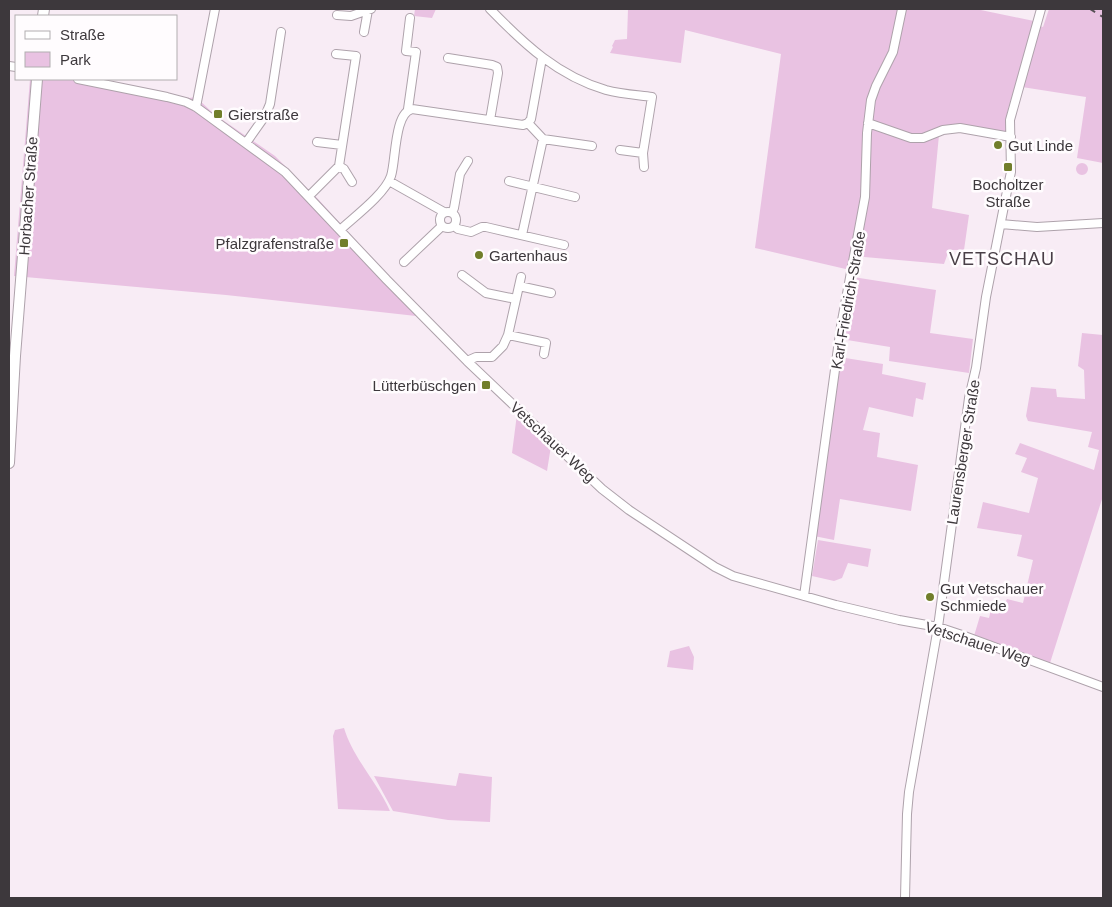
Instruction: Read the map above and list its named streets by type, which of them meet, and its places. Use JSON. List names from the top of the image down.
{
  "streets": {
    "main road": ["Horbacher Straße"],
    "street": ["Karl-Friedrich-Straße", "Vetschauer Weg", "Laurensberger Straße"]
  },
  "crossings": [
    ["Karl-Friedrich-Straße", "Vetschauer Weg"],
    ["Vetschauer Weg", "Laurensberger Straße"]
  ],
  "districts": ["VETSCHAU"],
  "places": {
    "transit": [
      "Gierstraße",
      "Bocholtzer Straße",
      "Pfalzgrafenstraße",
      "Lütterbüschgen"
    ],
    "other": ["Gut Linde", "Gartenhaus", "Gut Vetschauer Schmiede"]
  },
  "legend": ["Straße", "Park"]
}
